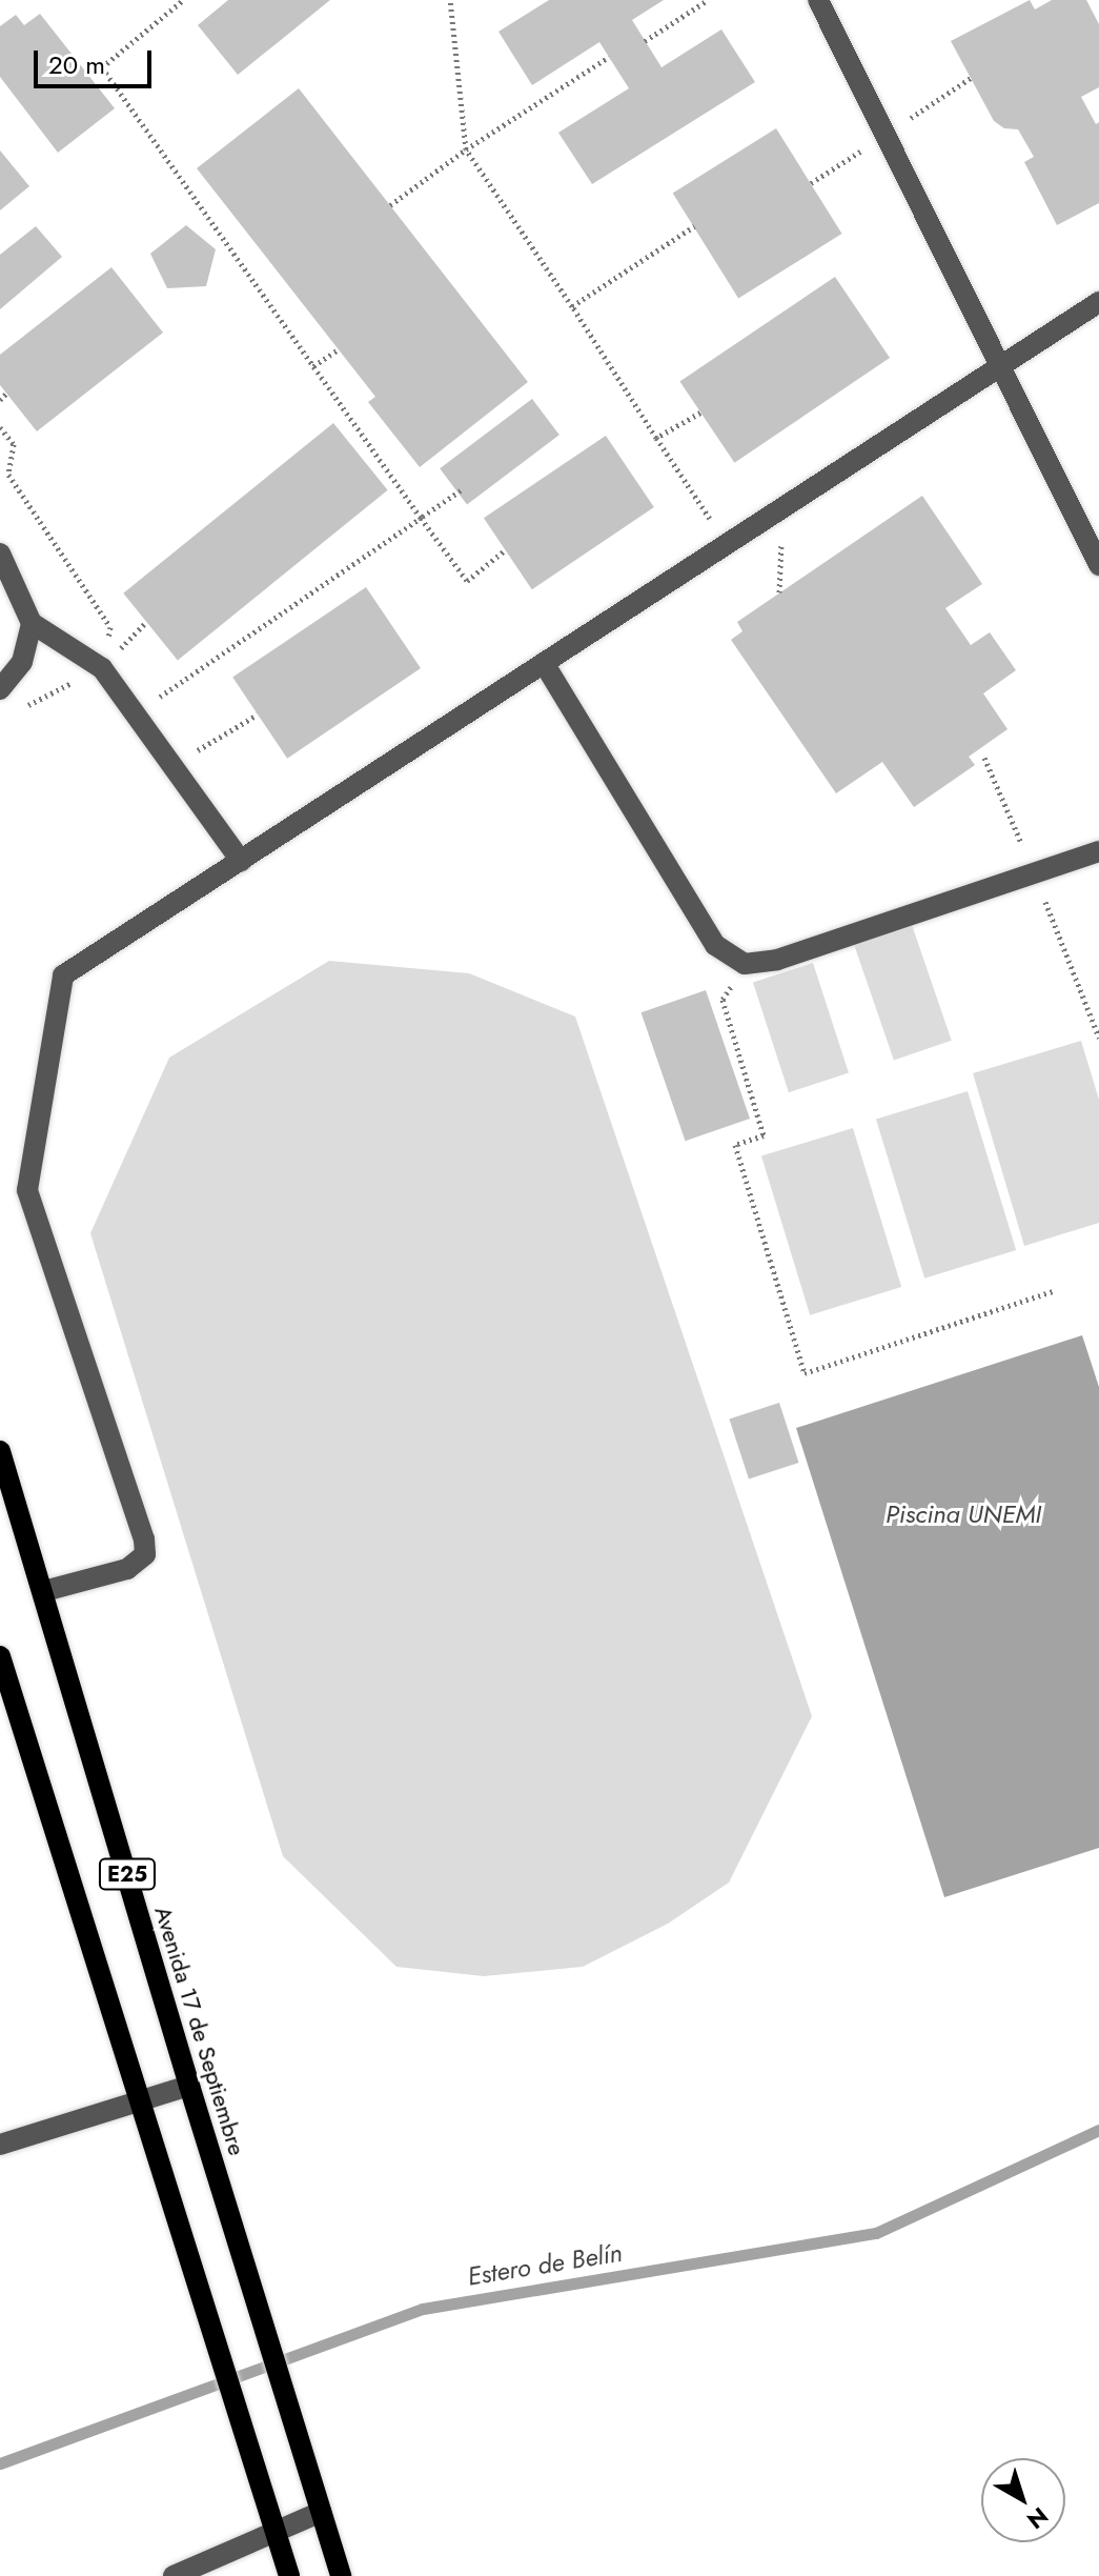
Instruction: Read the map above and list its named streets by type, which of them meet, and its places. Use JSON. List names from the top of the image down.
{
  "streets": {
    "main road": ["E25", "Avenida 17 de Septiembre"]
  },
  "water": ["Piscina UNEMI", "Estero de Belín"],
  "scale_bar": "20 m",
  "north": "bottom right"
}
